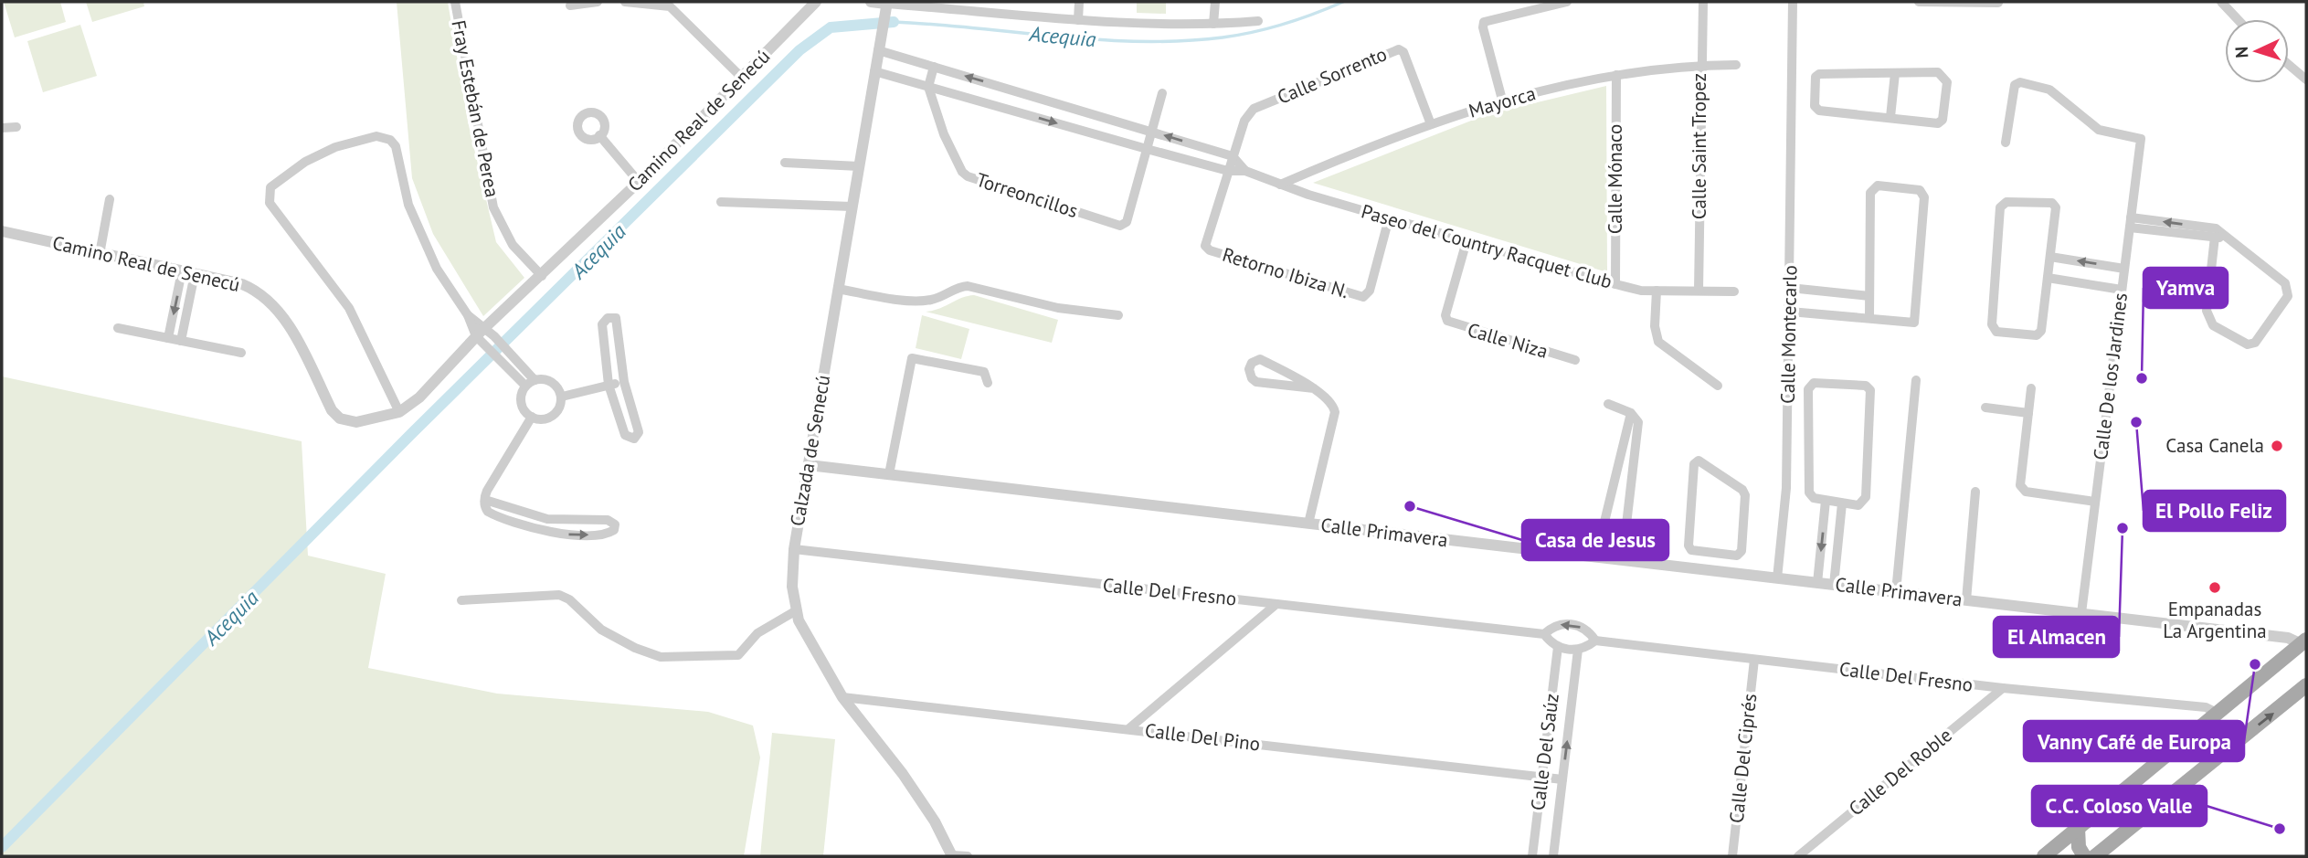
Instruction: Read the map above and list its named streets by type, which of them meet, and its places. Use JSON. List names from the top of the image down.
{
  "streets": {
    "street": [
      "Calle Sorrento",
      "Mayorca",
      "Fray Estebán de Perea",
      "Camino Real de Senecú",
      "Calle Saint Tropez",
      "Calle Mónaco",
      "Torreoncillos",
      "Paseo del Country Racquet Club",
      "Retorno Ibiza N.",
      "Calle Montecarlo",
      "Calle Niza",
      "Calle De los Jardines",
      "Calzada de Senecú",
      "Calle Primavera",
      "Calle Del Fresno",
      "Calle Del Pino",
      "Calle Del Saúz",
      "Calle Del Ciprés",
      "Calle Del Roble"
    ]
  },
  "crossings": [
    ["Calle Sorrento", "Mayorca"],
    ["Calle Sorrento", "Paseo del Country Racquet Club"],
    ["Calle Sorrento", "Retorno Ibiza N."],
    ["Mayorca", "Calle Saint Tropez"],
    ["Mayorca", "Calle Mónaco"],
    ["Mayorca", "Paseo del Country Racquet Club"],
    ["Fray Estebán de Perea", "Camino Real de Senecú"],
    ["Calle Saint Tropez", "Paseo del Country Racquet Club"],
    ["Calle Mónaco", "Paseo del Country Racquet Club"],
    ["Torreoncillos", "Paseo del Country Racquet Club"],
    ["Paseo del Country Racquet Club", "Retorno Ibiza N."],
    ["Paseo del Country Racquet Club", "Calle Niza"],
    ["Paseo del Country Racquet Club", "Calzada de Senecú"],
    ["Calle Montecarlo", "Calle Primavera"],
    ["Calle De los Jardines", "Calle Primavera"],
    ["Calzada de Senecú", "Calle Primavera"],
    ["Calzada de Senecú", "Calle Del Fresno"],
    ["Calzada de Senecú", "Calle Del Pino"],
    ["Calle Del Fresno", "Calle Del Ciprés"],
    ["Calle Del Fresno", "Calle Del Roble"],
    ["Calle Del Pino", "Calle Del Saúz"]
  ],
  "water": ["Acequia"],
  "places": [
    "Yamva",
    "El Pollo Feliz",
    "Casa Canela",
    "Casa de Jesus",
    "El Almacen",
    "Empanadas La Argentina",
    "Vanny Café de Europa",
    "C.C. Coloso Valle"
  ],
  "north": "left"
}
